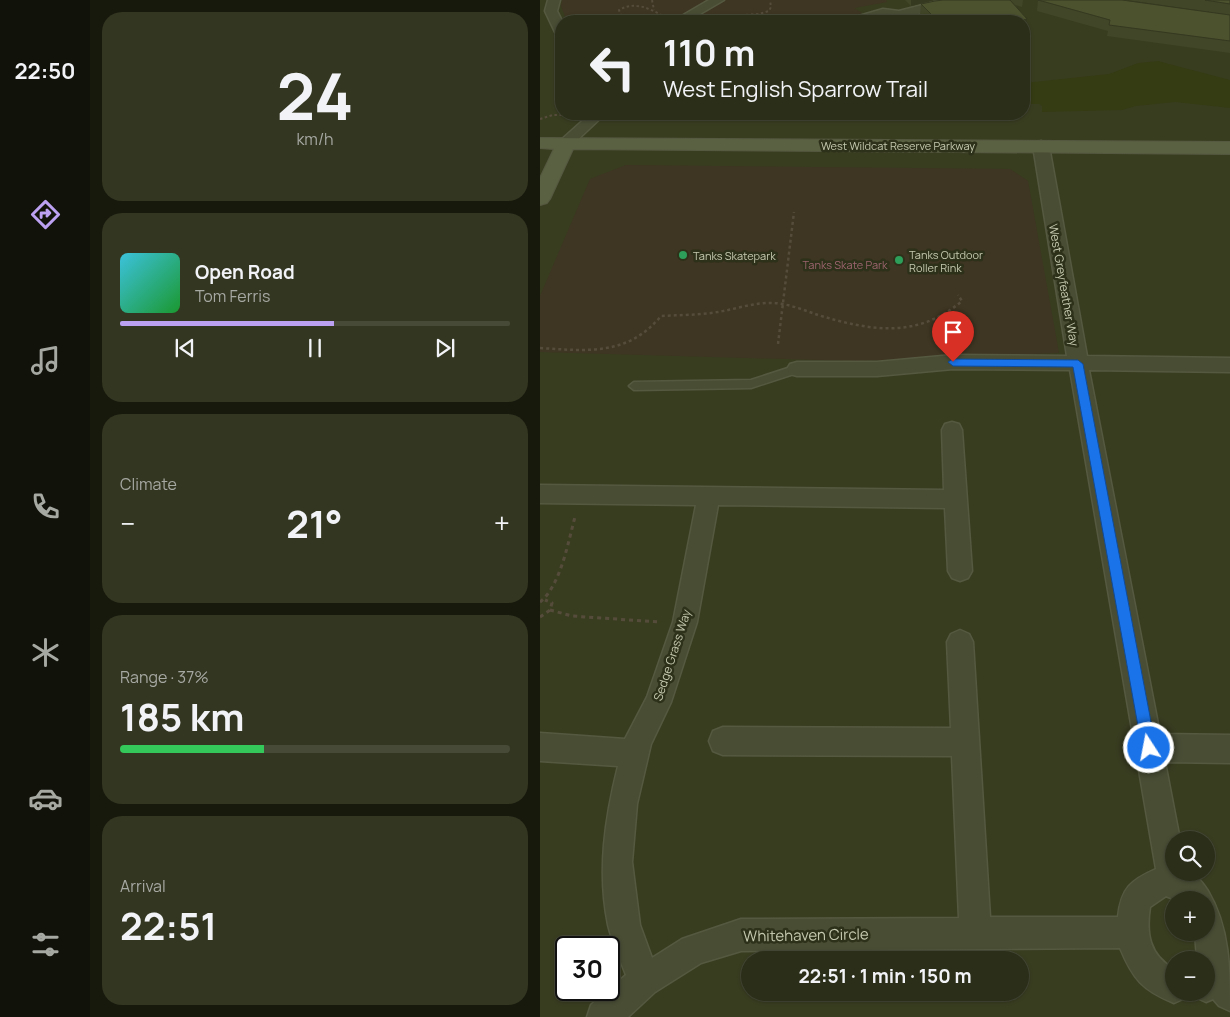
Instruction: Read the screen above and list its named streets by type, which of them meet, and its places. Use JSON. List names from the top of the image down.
{
  "streets": {
    "main road": ["West Wildcat Reserve Parkway"],
    "street": ["West Greyfeather Way", "Sedge Grass Way", "Whitehaven Circle"]
  },
  "crossings": [
    ["West Wildcat Reserve Parkway", "West Greyfeather Way"],
    ["Sedge Grass Way", "Whitehaven Circle"]
  ],
  "parks": ["Tanks Skate Park"],
  "places": ["Tanks Skatepark", "Tanks Outdoor Roller Rink"],
  "page": {
    "tabs": "22:50",
    "tile": [
      ["24", "km/h"],
      "Climate",
      ["Range · 37%", "185 km"],
      ["Arrival", "22:51"]
    ],
    "turn": ["110 m", "West English Sparrow Trail"],
    "song": ["Open Road", "Tom Ferris"],
    "heat": ["−", "21°", "+"],
    "map_buttons": ["+", "−"],
    "limit": "30",
    "trip": "22:51 · 1 min · 150 m"
  }
}
